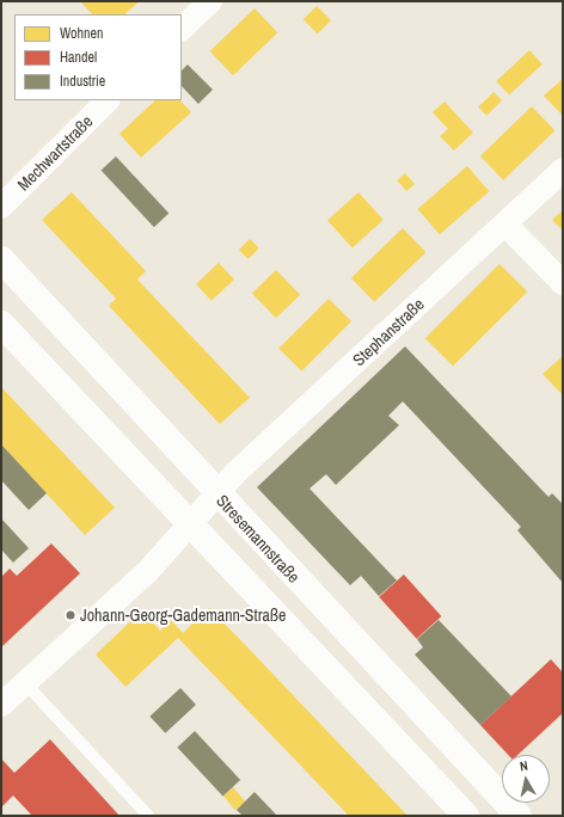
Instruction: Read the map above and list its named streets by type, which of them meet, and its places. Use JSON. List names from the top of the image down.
{
  "streets": {
    "street": ["Mechwartstraße", "Stephanstraße", "Stresemannstraße"]
  },
  "crossings": [
    ["Stephanstraße", "Stresemannstraße"]
  ],
  "places": ["Johann-Georg-Gademann-Straße"],
  "legend": ["Wohnen", "Handel", "Industrie"],
  "north": "top"
}
